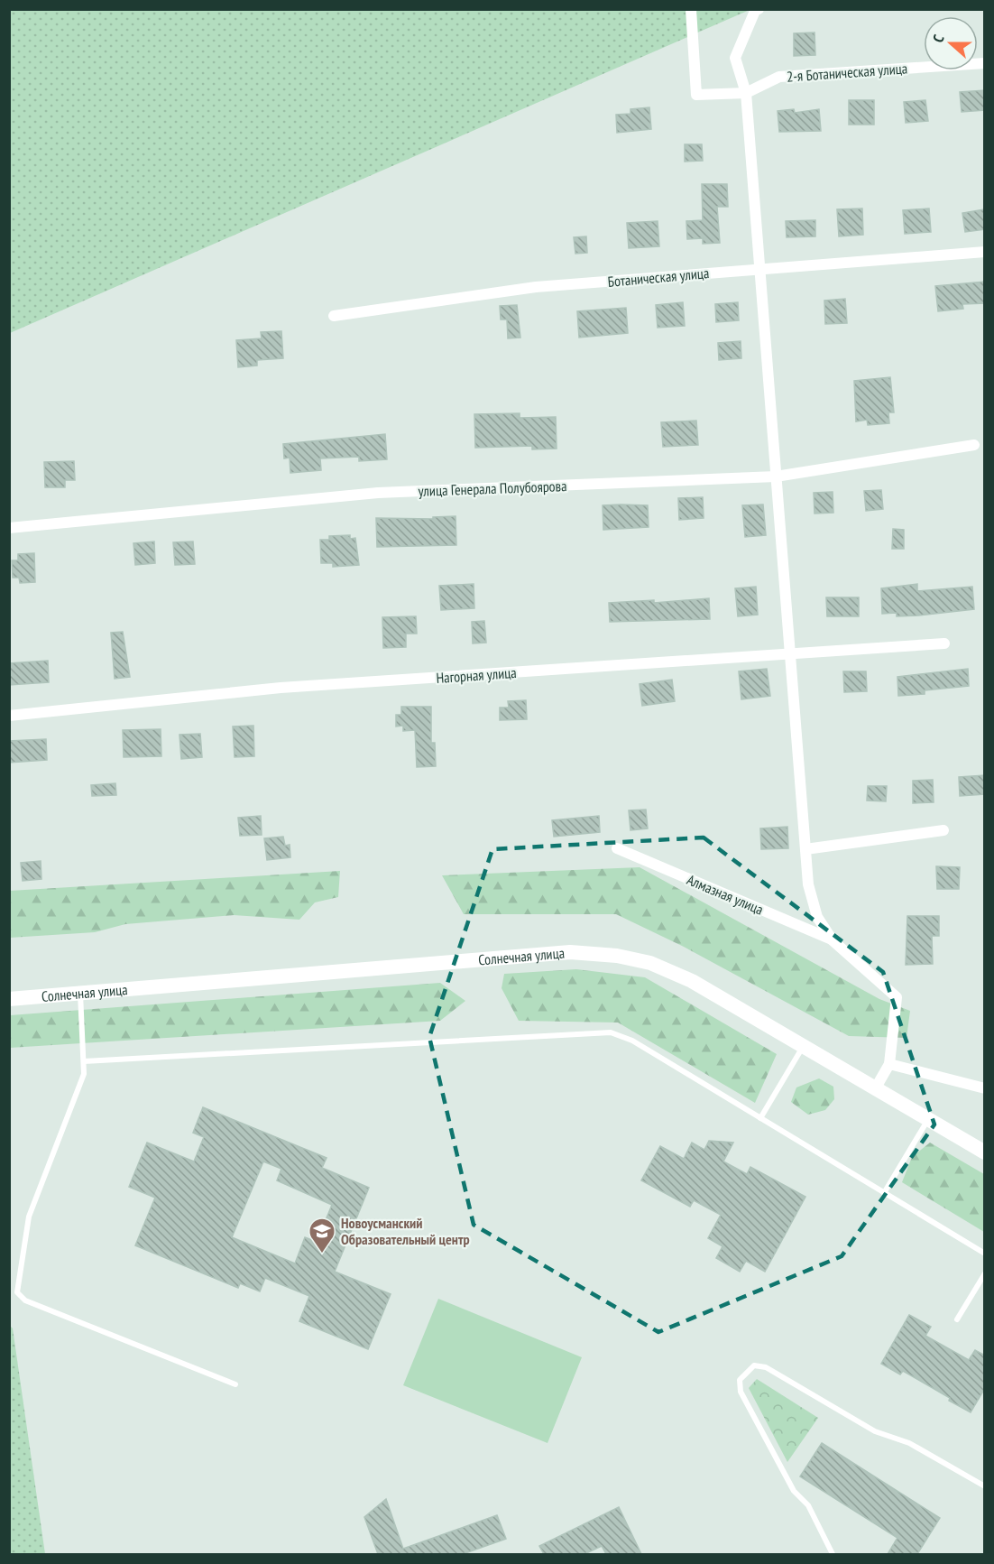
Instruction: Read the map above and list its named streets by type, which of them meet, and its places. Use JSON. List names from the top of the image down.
{
  "streets": {
    "street": [
      "2-я Ботаническая улица",
      "Ботаническая улица",
      "улица Генерала Полубоярова",
      "Нагорная улица",
      "Алмазная улица",
      "Солнечная улица"
    ]
  },
  "places": {
    "school or university": ["Новоусманский Образовательный центр"]
  },
  "north": "left"
}
